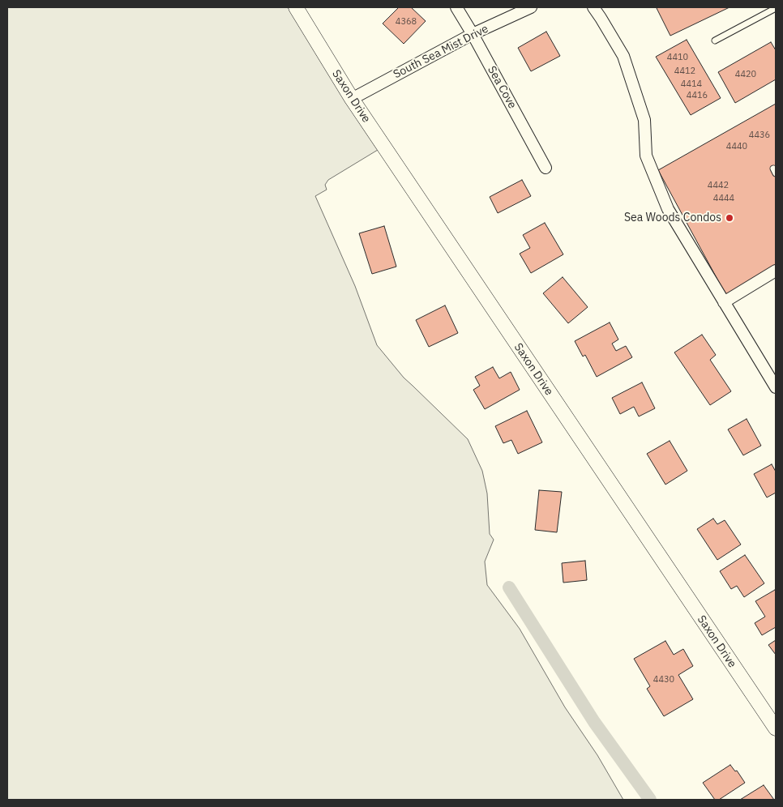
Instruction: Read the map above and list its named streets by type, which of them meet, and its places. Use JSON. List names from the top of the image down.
{
  "streets": {
    "street": ["South Sea Mist Drive", "Sea Cove", "Saxon Drive"]
  },
  "crossings": [
    ["South Sea Mist Drive", "Sea Cove"],
    ["South Sea Mist Drive", "Saxon Drive"]
  ],
  "places": ["Sea Woods Condos"],
  "house_numbers": [
    "4368",
    "4410",
    "4412",
    "4420",
    "4414",
    "4416",
    "4436",
    "4440",
    "4442",
    "4444",
    "4430"
  ]
}
